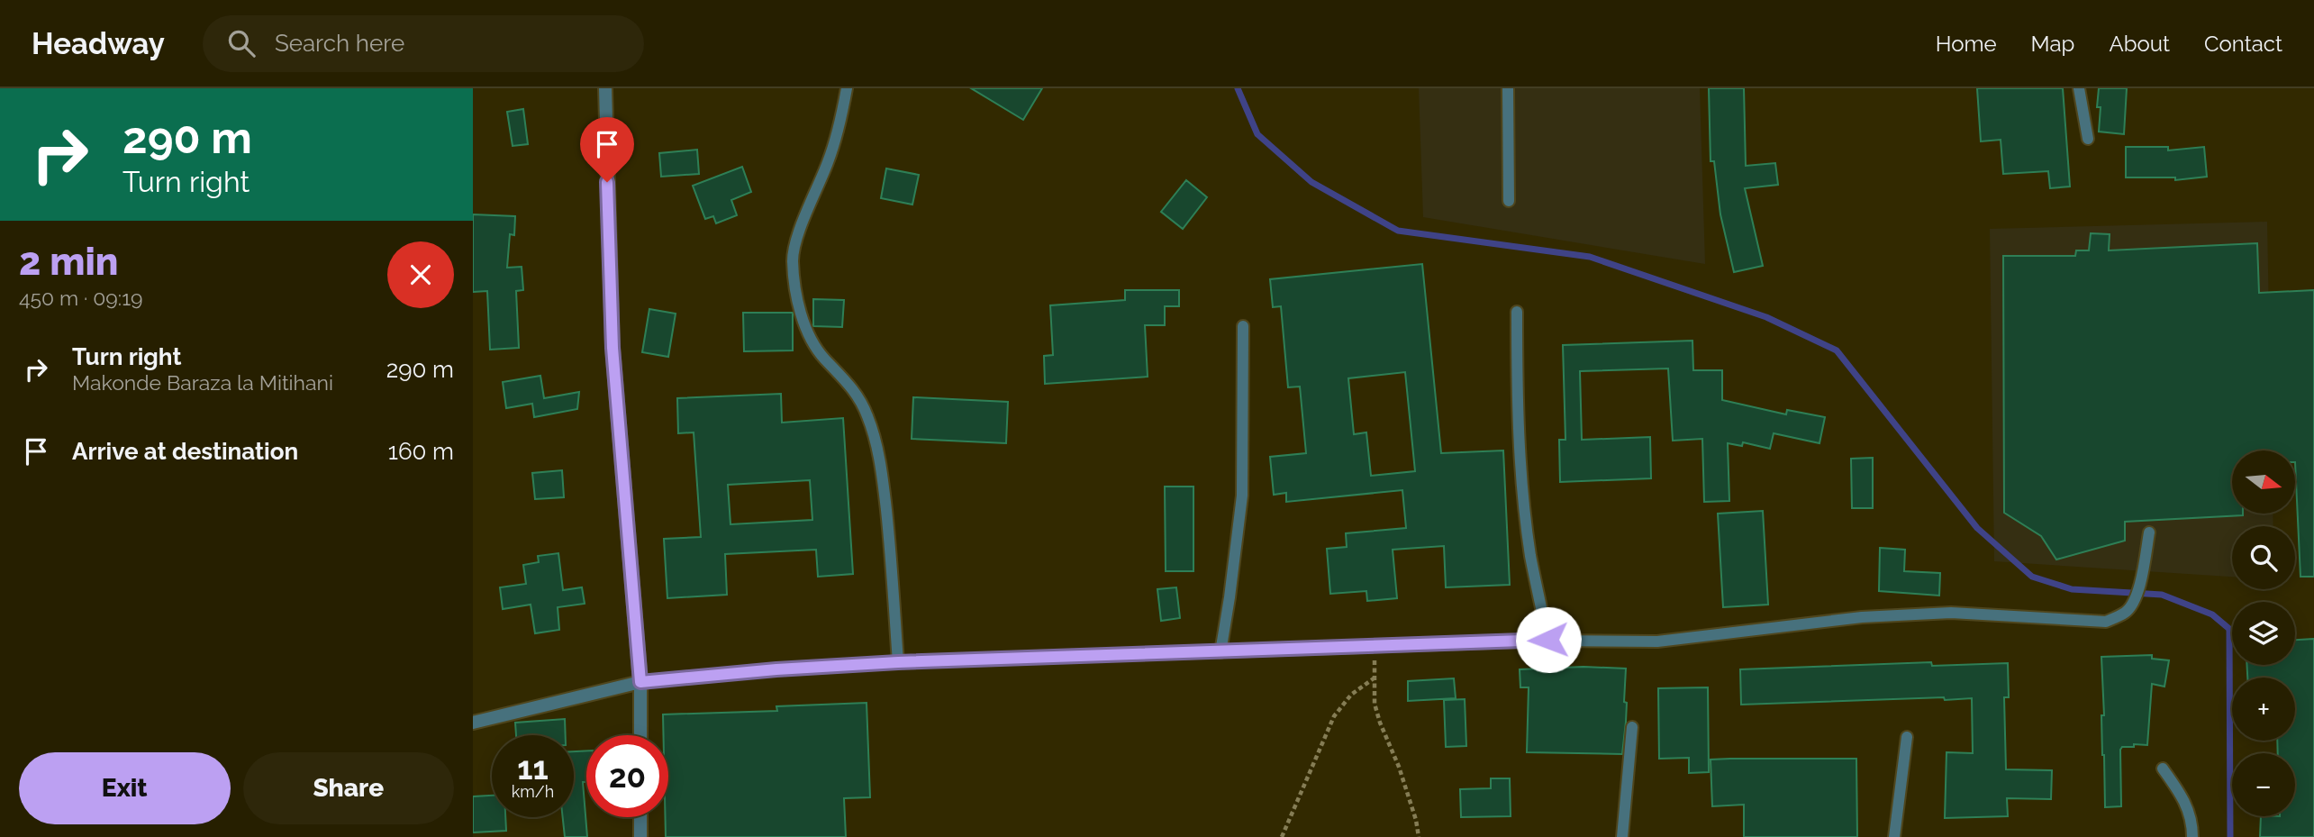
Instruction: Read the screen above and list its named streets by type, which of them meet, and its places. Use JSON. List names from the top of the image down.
{
  "north": "right",
  "page": {
    "header": "Headway",
    "search": "Search here",
    "nav": [
      "Home",
      "Map",
      "About",
      "Contact"
    ],
    "turn": ["290 m", "Turn right"],
    "heading": ["2 min", "450 m · 09:19"],
    "list": [
      {
        "name": "Turn right",
        "note": "Makonde Baraza la Mitihani",
        "value": "290 m"
      },
      {
        "name": "Arrive at destination",
        "value": "160 m"
      }
    ],
    "map_buttons": ["+", "−"],
    "speed": "11 km/h",
    "limit": "20",
    "buttons": ["Exit", "Share"]
  }
}
